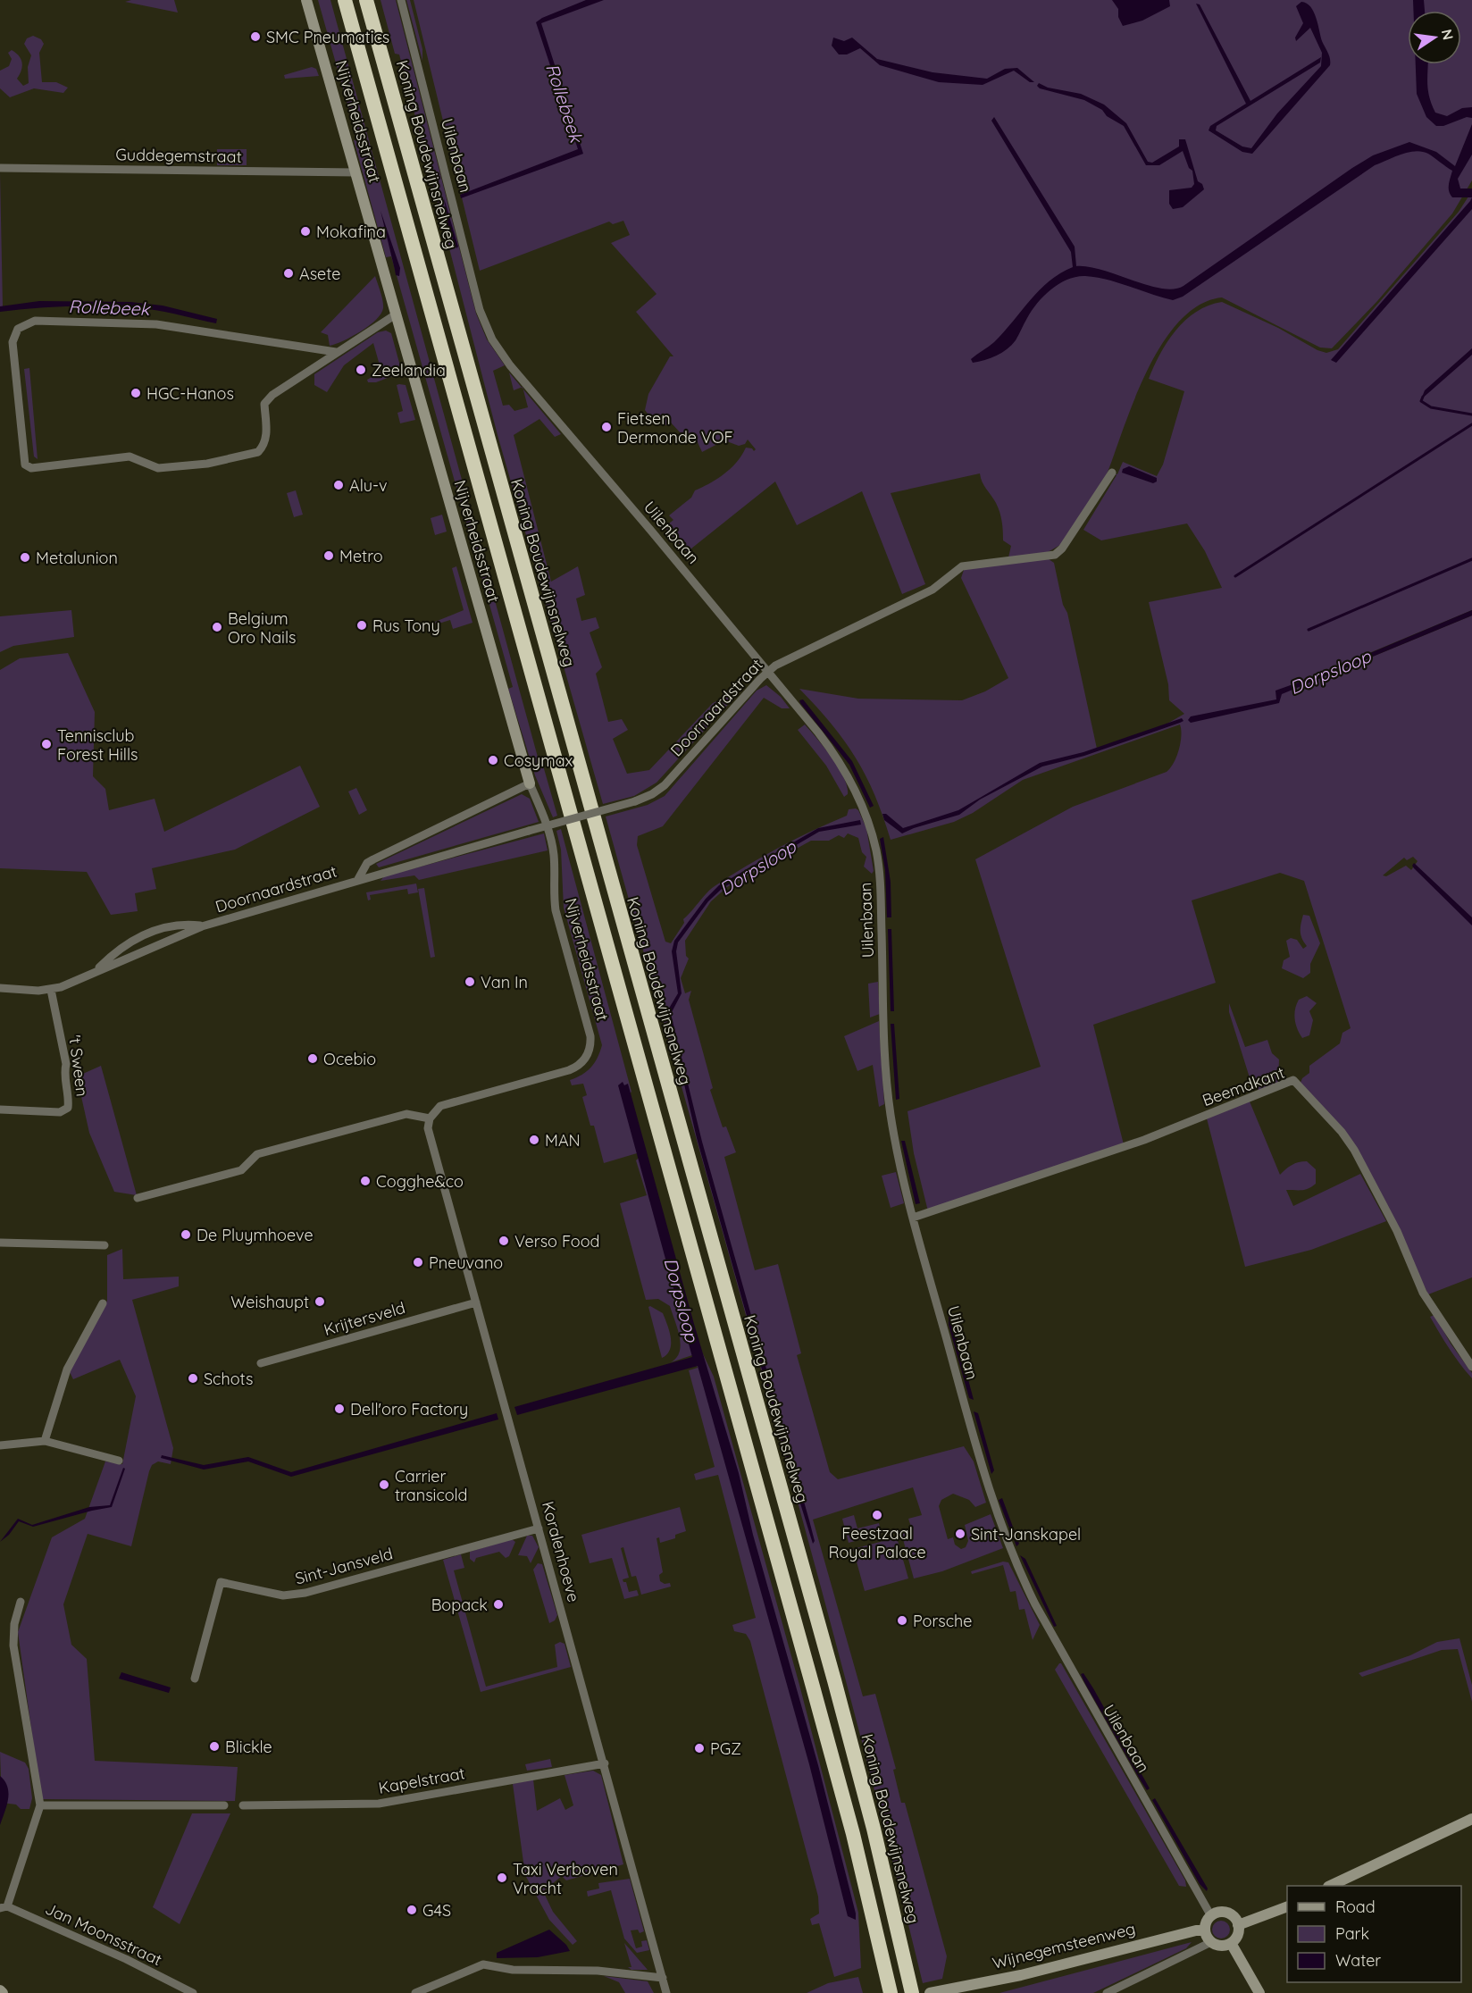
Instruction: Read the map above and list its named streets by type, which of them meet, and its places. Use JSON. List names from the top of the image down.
{
  "streets": {
    "highway": ["Koning Boudewijnsnelweg"],
    "street": [
      "Nijverheidsstraat",
      "Guddegemstraat",
      "Uilenbaan",
      "Doornaardstraat",
      "'t Sween",
      "Beemdkant",
      "Krijtersveld",
      "Koralenhoeve",
      "Sint-Jansveld",
      "Kapelstraat",
      "Jan Moonsstraat",
      "Wijnegemsteenweg"
    ]
  },
  "crossings": [
    ["Nijverheidsstraat", "Guddegemstraat"],
    ["Nijverheidsstraat", "Doornaardstraat"],
    ["Nijverheidsstraat", "Koralenhoeve"],
    ["Uilenbaan", "Doornaardstraat"],
    ["Uilenbaan", "Beemdkant"],
    ["Uilenbaan", "Wijnegemsteenweg"],
    ["Doornaardstraat", "'t Sween"],
    ["Krijtersveld", "Koralenhoeve"],
    ["Koralenhoeve", "Sint-Jansveld"],
    ["Koralenhoeve", "Kapelstraat"]
  ],
  "water": ["Rollebeek", "Dorpsloop"],
  "places": [
    "SMC Pneumatics",
    "Mokafina",
    "Asete",
    "Zeelandia",
    "HGC-Hanos",
    "Fietsen Dermonde VOF",
    "Alu-v",
    "Metro",
    "Metalunion",
    "Rus Tony",
    "Belgium Oro Nails",
    "Tennisclub Forest Hills",
    "Cosymax",
    "Van In",
    "Ocebio",
    "MAN",
    "Cogghe&co",
    "De Pluymhoeve",
    "Verso Food",
    "Pneuvano",
    "Weishaupt",
    "Schots",
    "Dell'oro Factory",
    "Carrier transicold",
    "Feestzaal Royal Palace",
    "Sint-Janskapel",
    "Bopack",
    "Porsche",
    "Blickle",
    "PGZ",
    "Taxi Verboven Vracht",
    "G4S"
  ],
  "legend": ["Road", "Park", "Water"],
  "north": "right"
}
